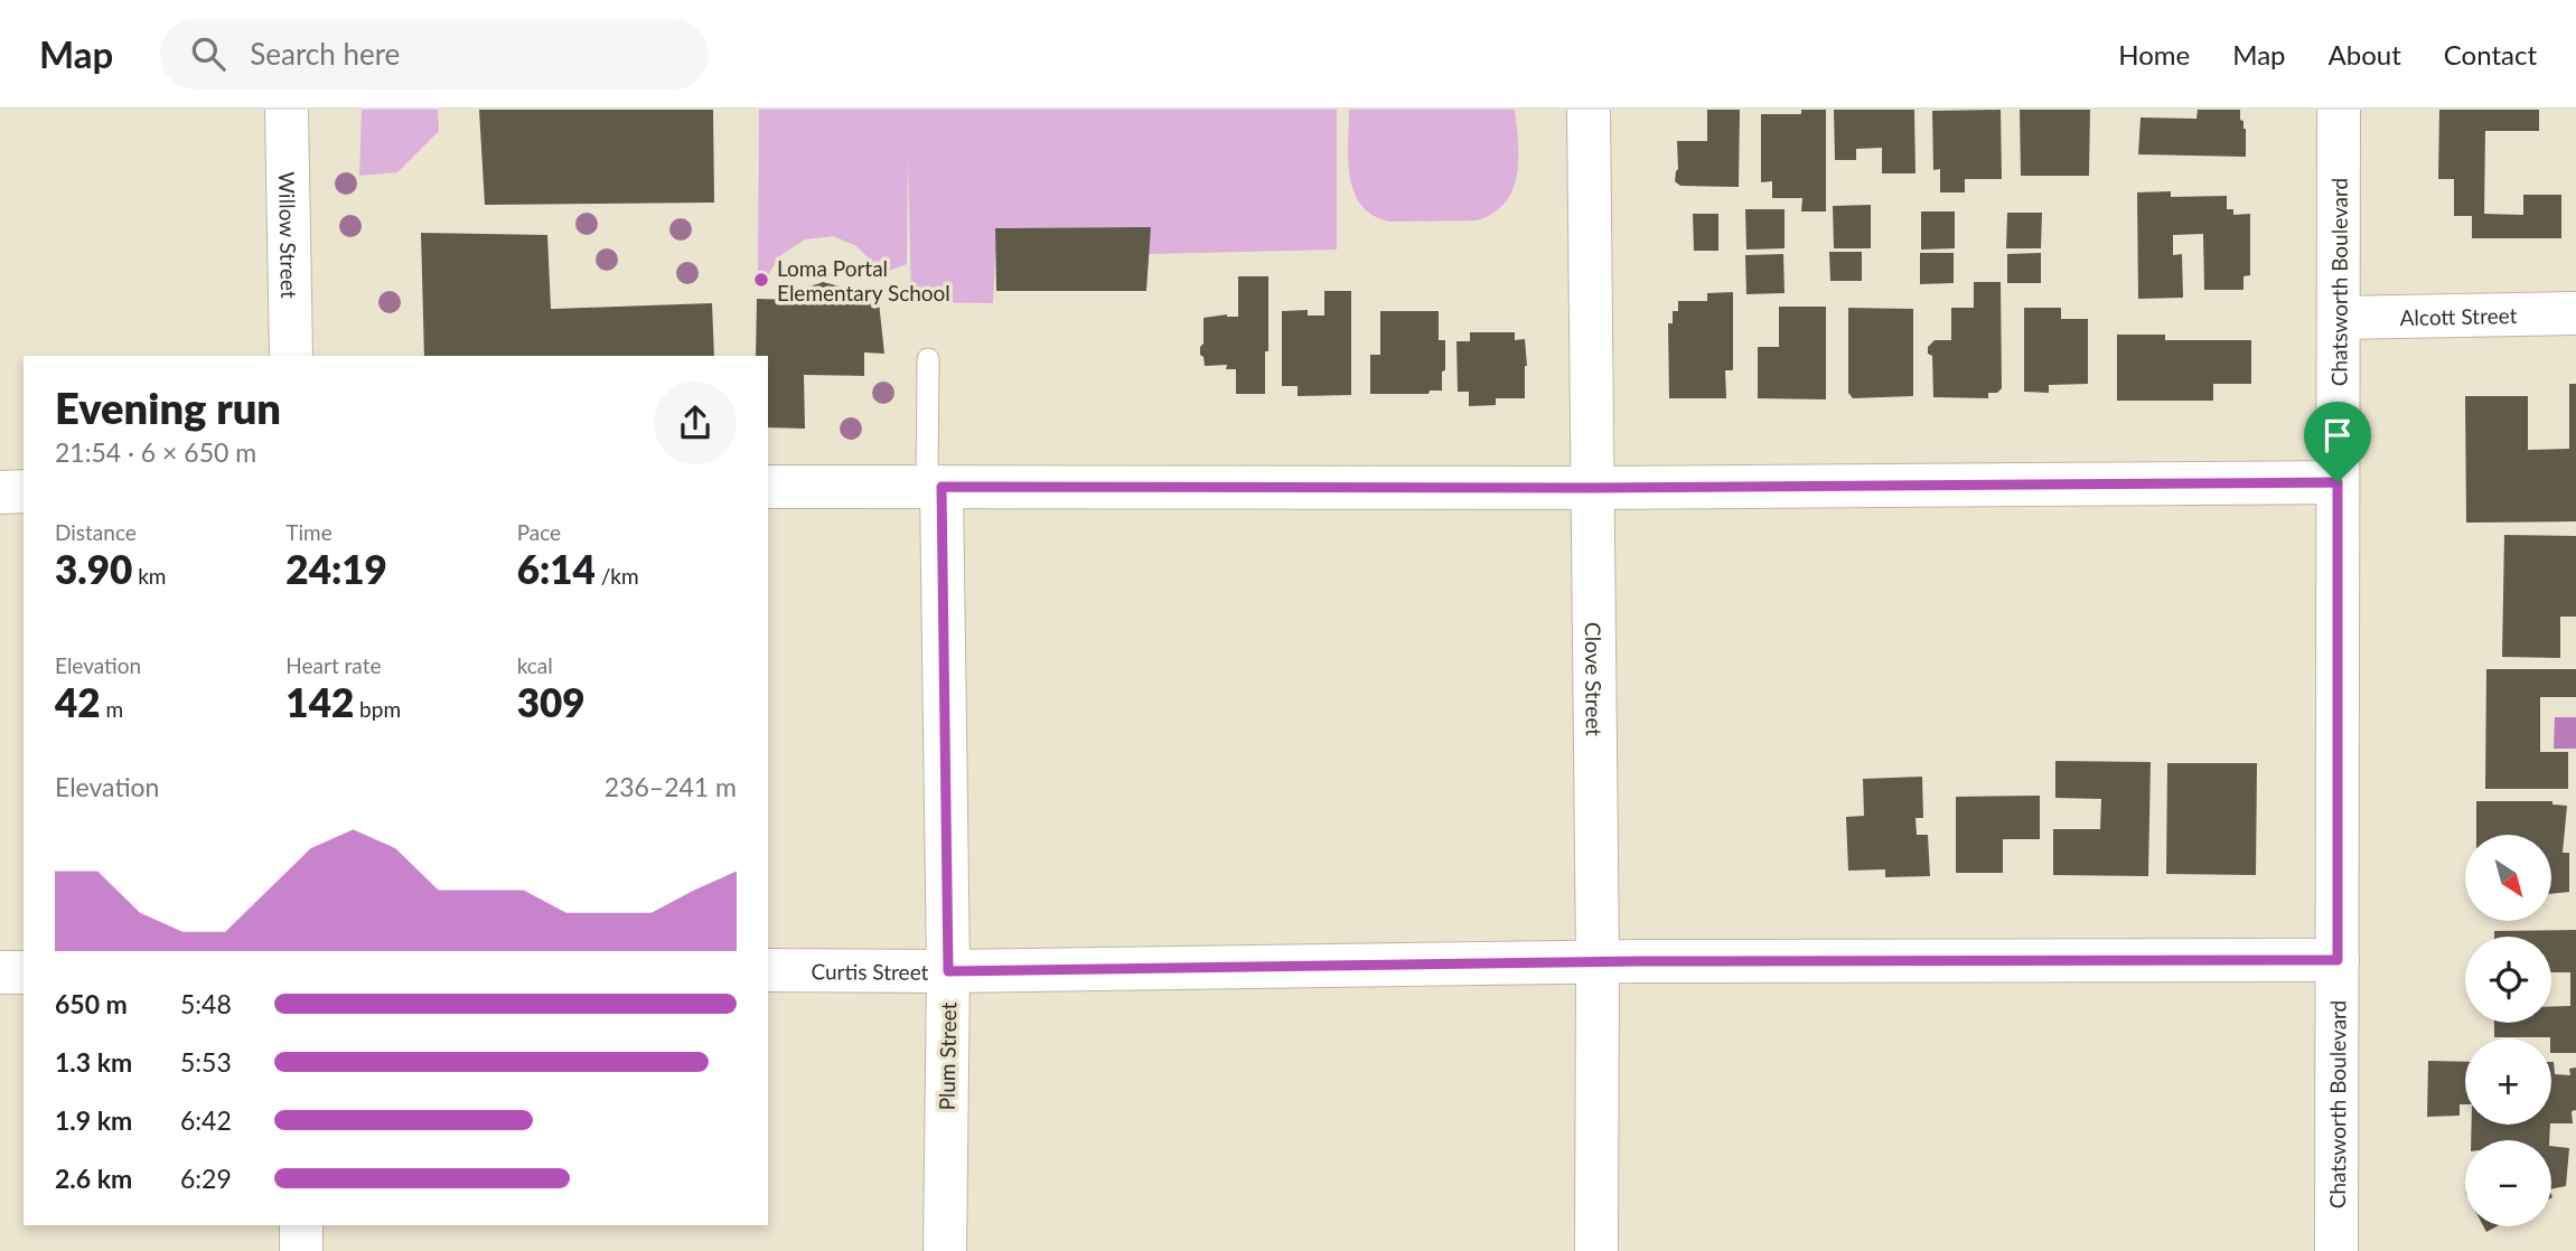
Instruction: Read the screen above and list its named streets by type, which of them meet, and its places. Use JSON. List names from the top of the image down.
{
  "streets": {
    "street": [
      "Willow Street",
      "Chatsworth Boulevard",
      "Alcott Street",
      "Clove Street",
      "Curtis Street",
      "Plum Street"
    ]
  },
  "crossings": [
    ["Chatsworth Boulevard", "Alcott Street"],
    ["Chatsworth Boulevard", "Curtis Street"],
    ["Clove Street", "Curtis Street"],
    ["Curtis Street", "Plum Street"]
  ],
  "places": ["Loma Portal Elementary School"],
  "north": "bottom right",
  "page": {
    "header": "Map",
    "search": "Search here",
    "nav": [
      "Home",
      "Map",
      "About",
      "Contact"
    ],
    "heading": ["Evening run", "21:54 · 6 × 650 m"],
    "stats": [
      ["Distance", "3.90 km"],
      ["Time", "24:19"],
      ["Pace", "6:14 /km"],
      ["Elevation", "42 m"],
      ["Heart rate", "142 bpm"],
      ["kcal", "309"]
    ],
    "chart": ["Elevation", "236–241 m"],
    "map_buttons": ["+", "−"],
    "list": [
      {
        "name": "650 m",
        "note": "5:48"
      },
      {
        "name": "1.3 km",
        "note": "5:53"
      },
      {
        "name": "1.9 km",
        "note": "6:42"
      },
      {
        "name": "2.6 km",
        "note": "6:29"
      }
    ]
  }
}
